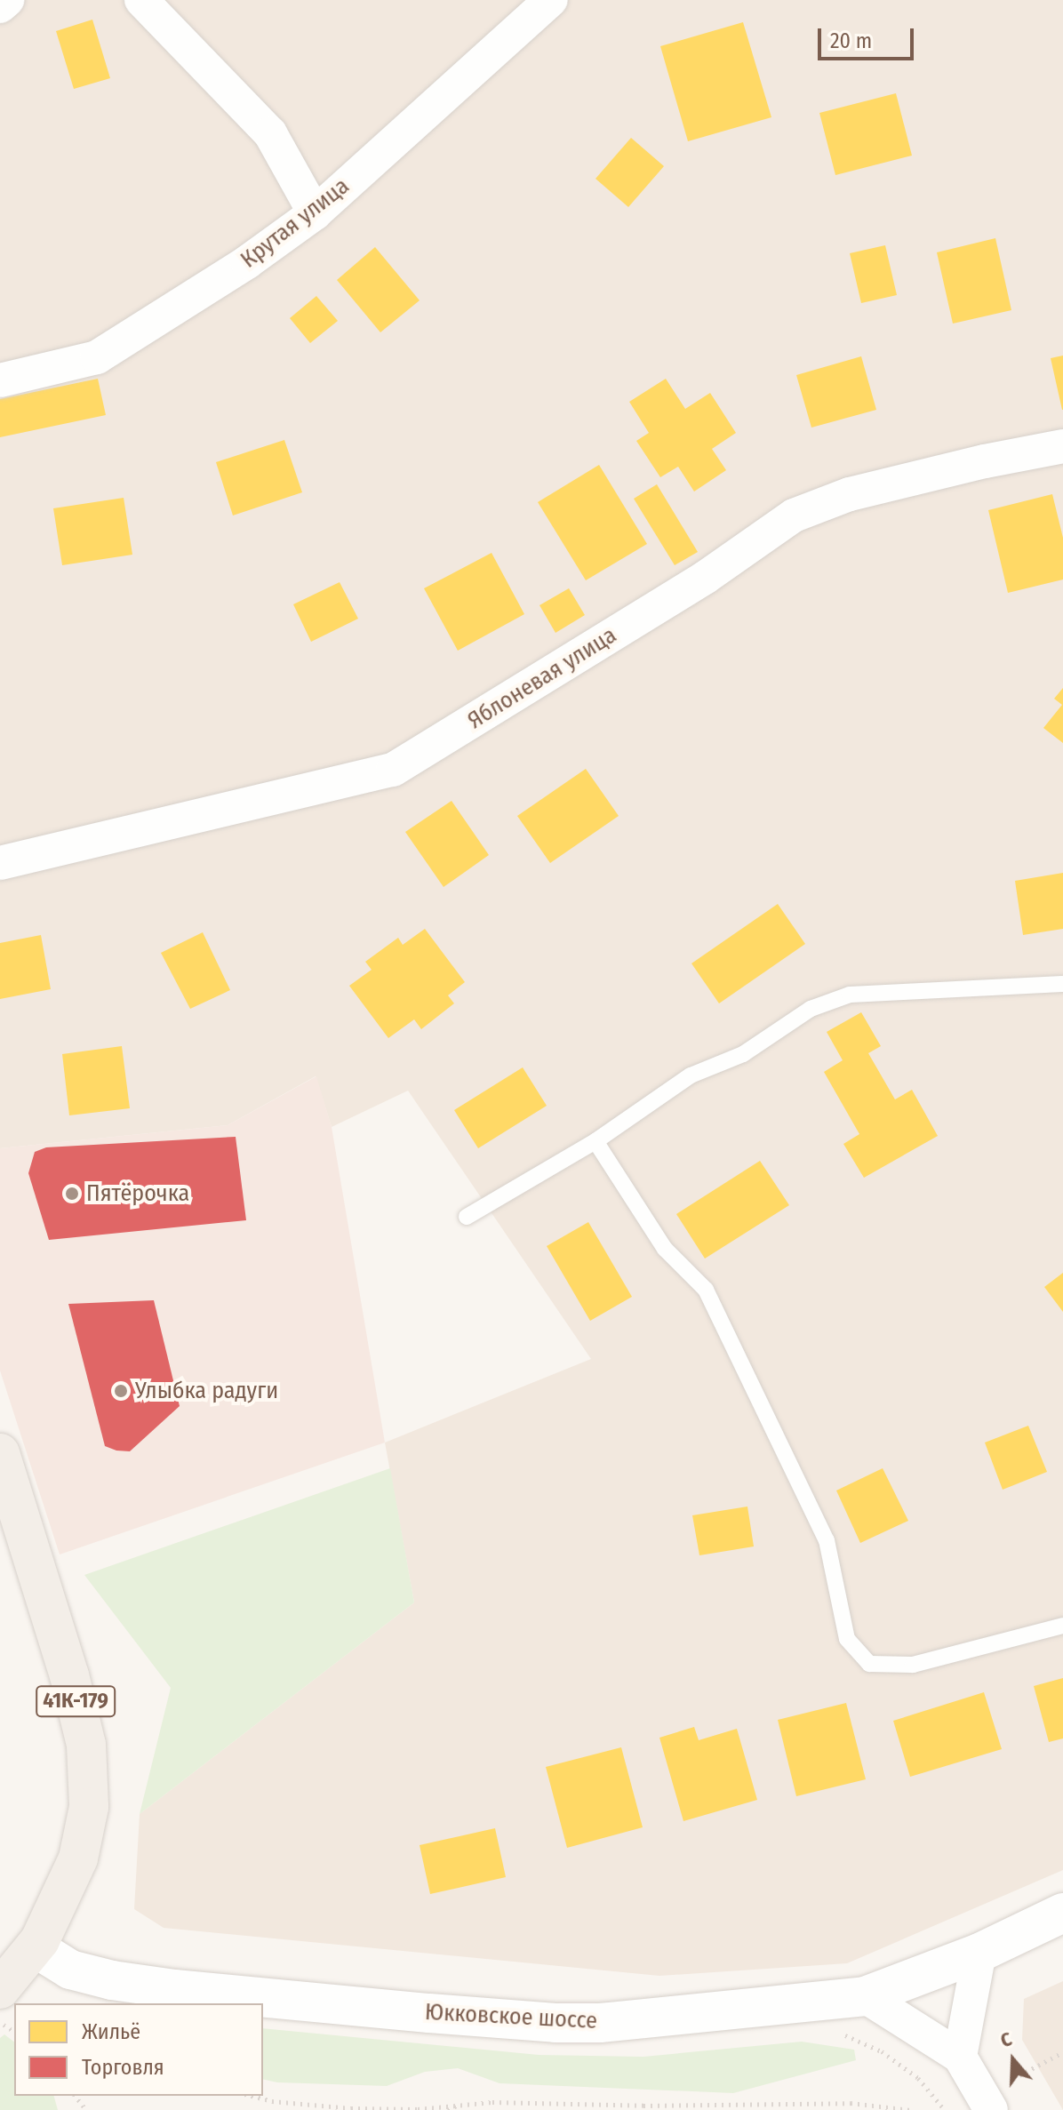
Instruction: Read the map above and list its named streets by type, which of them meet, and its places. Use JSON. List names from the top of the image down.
{
  "streets": {
    "main road": ["41К-179", "Юкковское шоссе"],
    "street": ["Крутая улица", "Яблоневая улица"]
  },
  "crossings": [
    ["41К-179", "Юкковское шоссе"]
  ],
  "places": ["Пятёрочка", "Улыбка радуги"],
  "legend": ["Жильё", "Торговля"],
  "scale_bar": "20 m",
  "north": "top"
}
